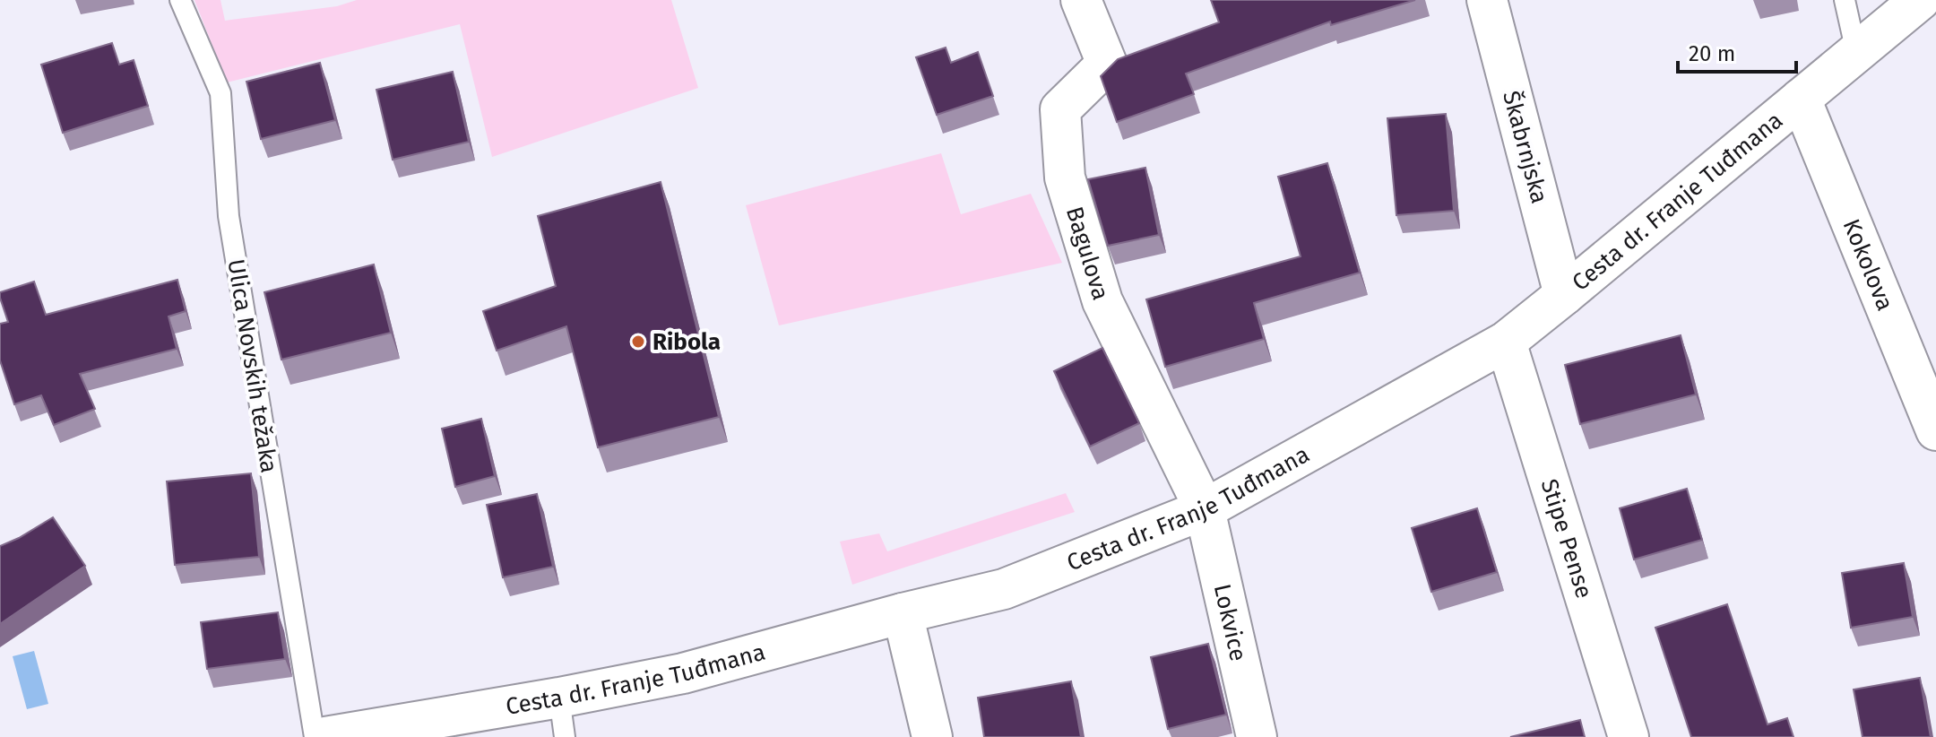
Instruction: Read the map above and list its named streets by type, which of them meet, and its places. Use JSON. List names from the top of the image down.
{
  "streets": {
    "main road": [
      "Škabrnjska",
      "Cesta dr. Franje Tuđmana",
      "Bagulova",
      "Kokolova",
      "Stipe Pense",
      "Lokvice"
    ],
    "lane": ["Ulica Novskih težaka"]
  },
  "crossings": [
    ["Škabrnjska", "Cesta dr. Franje Tuđmana"],
    ["Cesta dr. Franje Tuđmana", "Bagulova"],
    ["Cesta dr. Franje Tuđmana", "Kokolova"],
    ["Cesta dr. Franje Tuđmana", "Stipe Pense"],
    ["Cesta dr. Franje Tuđmana", "Lokvice"],
    ["Bagulova", "Lokvice"]
  ],
  "places": ["Ribola"],
  "scale_bar": "20 m"
}
